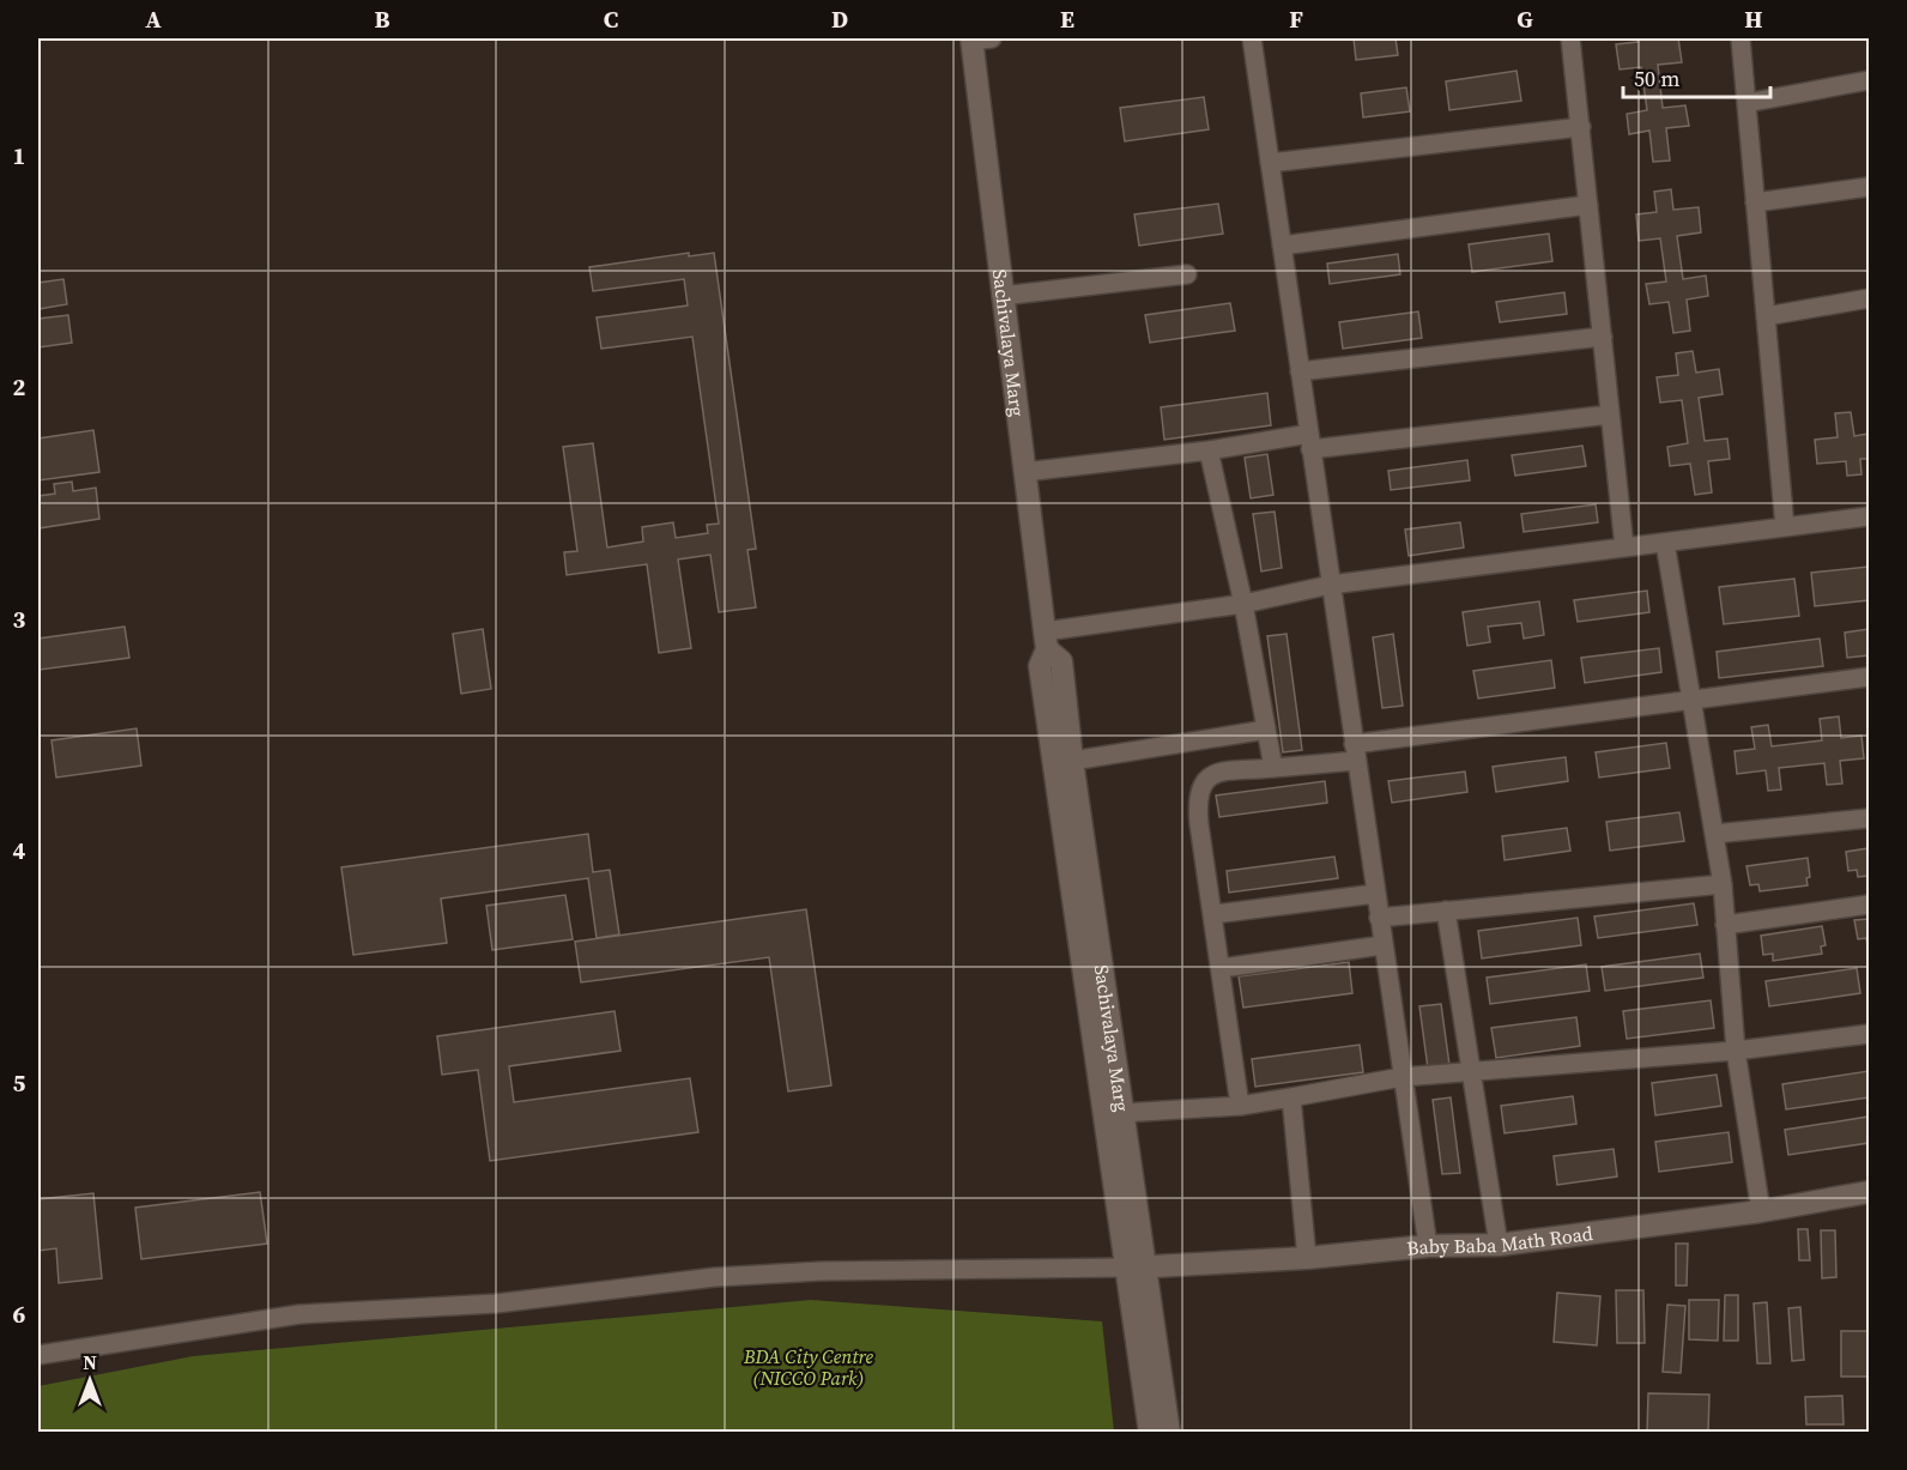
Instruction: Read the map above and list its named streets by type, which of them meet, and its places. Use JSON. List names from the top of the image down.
{
  "streets": {
    "main road": ["Sachivalaya Marg", "Baby Baba Math Road"]
  },
  "crossings": [
    ["Sachivalaya Marg", "Baby Baba Math Road"]
  ],
  "parks": ["BDA City Centre (NICCO Park)"],
  "scale_bar": "50 m",
  "north": "top",
  "grid": {
    "columns": [
      "A",
      "B",
      "C",
      "D",
      "E",
      "F",
      "G",
      "H"
    ],
    "rows": [
      "1",
      "2",
      "3",
      "4",
      "5",
      "6"
    ]
  }
}
